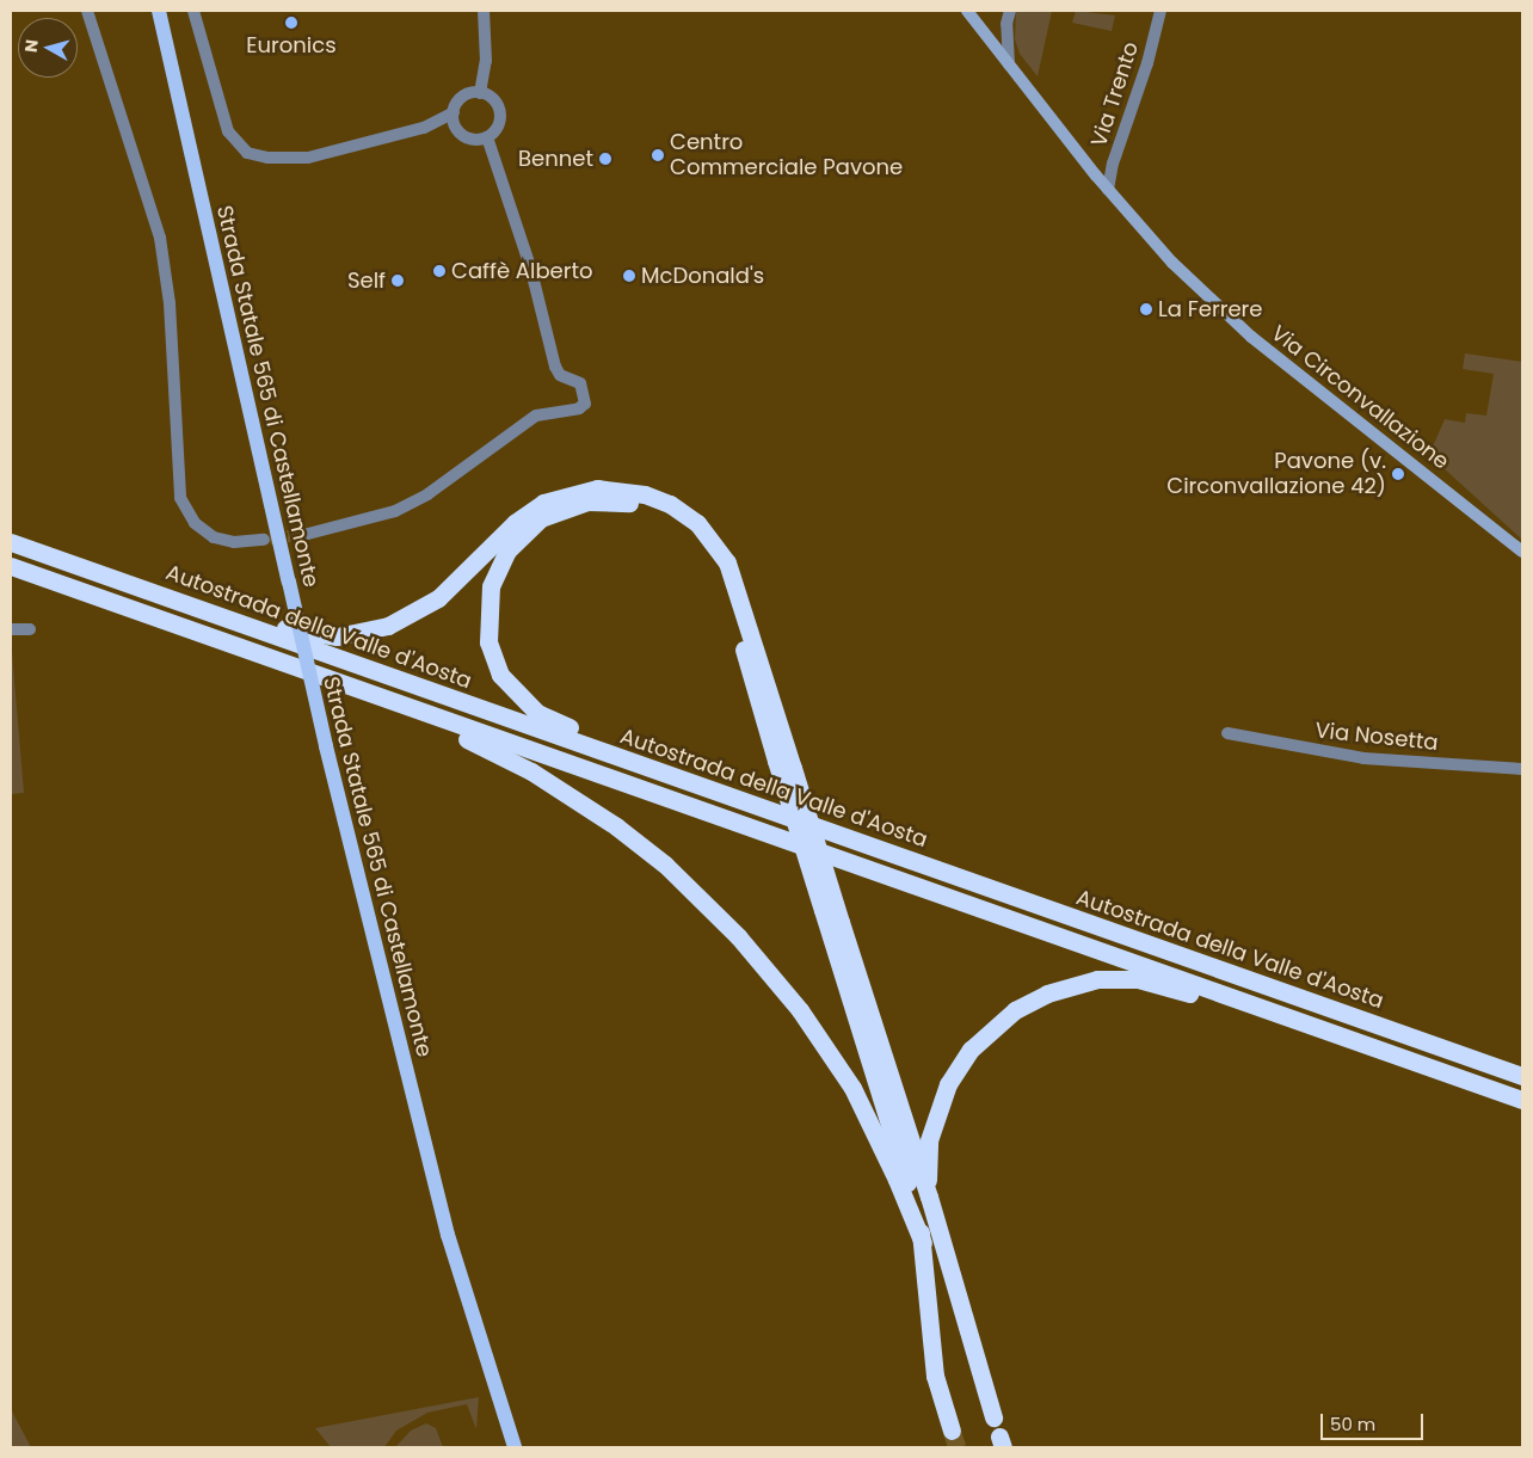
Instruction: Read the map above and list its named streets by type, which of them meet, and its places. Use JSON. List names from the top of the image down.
{
  "streets": {
    "highway": ["Autostrada della Valle d'Aosta"],
    "main road": ["Strada Statale 565 di Castellamonte", "Via Circonvallazione"],
    "street": ["Via Trento", "Via Nosetta"]
  },
  "crossings": [
    ["Via Trento", "Via Circonvallazione"]
  ],
  "places": [
    "Euronics",
    "Centro Commerciale Pavone",
    "Bennet",
    "Caffè Alberto",
    "McDonald's",
    "Self",
    "La Ferrere",
    "Pavone (v. Circonvallazione 42)"
  ],
  "scale_bar": "50 m",
  "north": "left"
}
